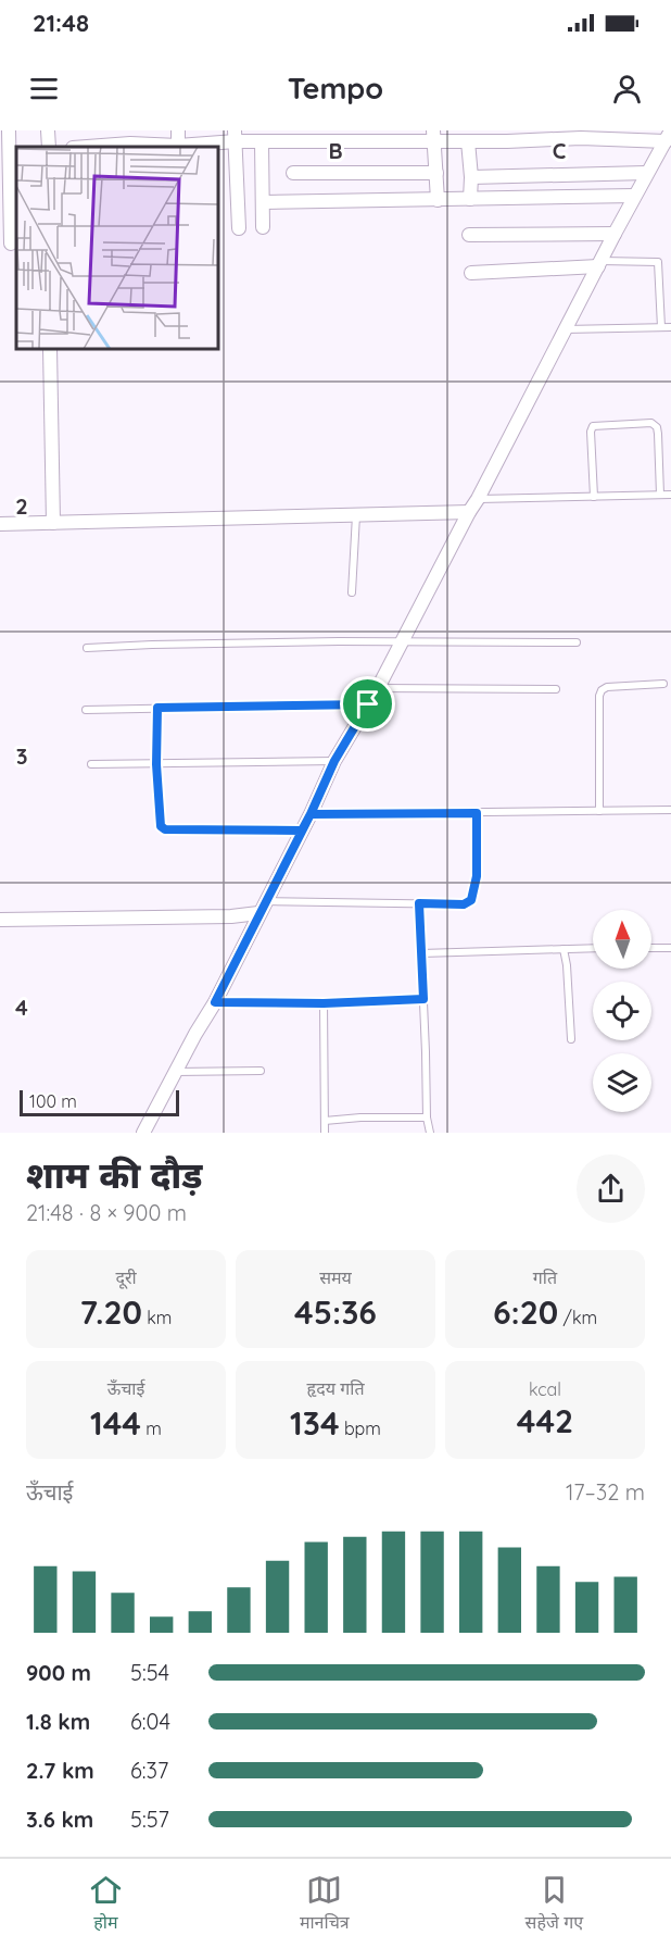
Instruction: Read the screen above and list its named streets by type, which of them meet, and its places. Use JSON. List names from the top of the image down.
{
  "scale_bar": "100 m",
  "north": "top",
  "page": {
    "status": "21:48",
    "header": "Tempo",
    "scale": "100 m",
    "heading": ["शाम की दौड़", "21:48 · 8 × 900 m"],
    "stats": [
      ["दूरी", "7.20 km"],
      ["समय", "45:36"],
      ["गति", "6:20 /km"],
      ["ऊँचाई", "144 m"],
      ["हृदय गति", "134 bpm"],
      ["kcal", "442"]
    ],
    "chart": ["ऊँचाई", "17–32 m"],
    "list": [
      {
        "name": "900 m",
        "note": "5:54"
      },
      {
        "name": "1.8 km",
        "note": "6:04"
      },
      {
        "name": "2.7 km",
        "note": "6:37"
      },
      {
        "name": "3.6 km",
        "note": "5:57"
      }
    ],
    "tabs": ["होम", "मानचित्र", "सहेजे गए"]
  },
  "grid": {
    "columns": ["B", "C"],
    "rows": ["2", "3", "4"]
  }
}
